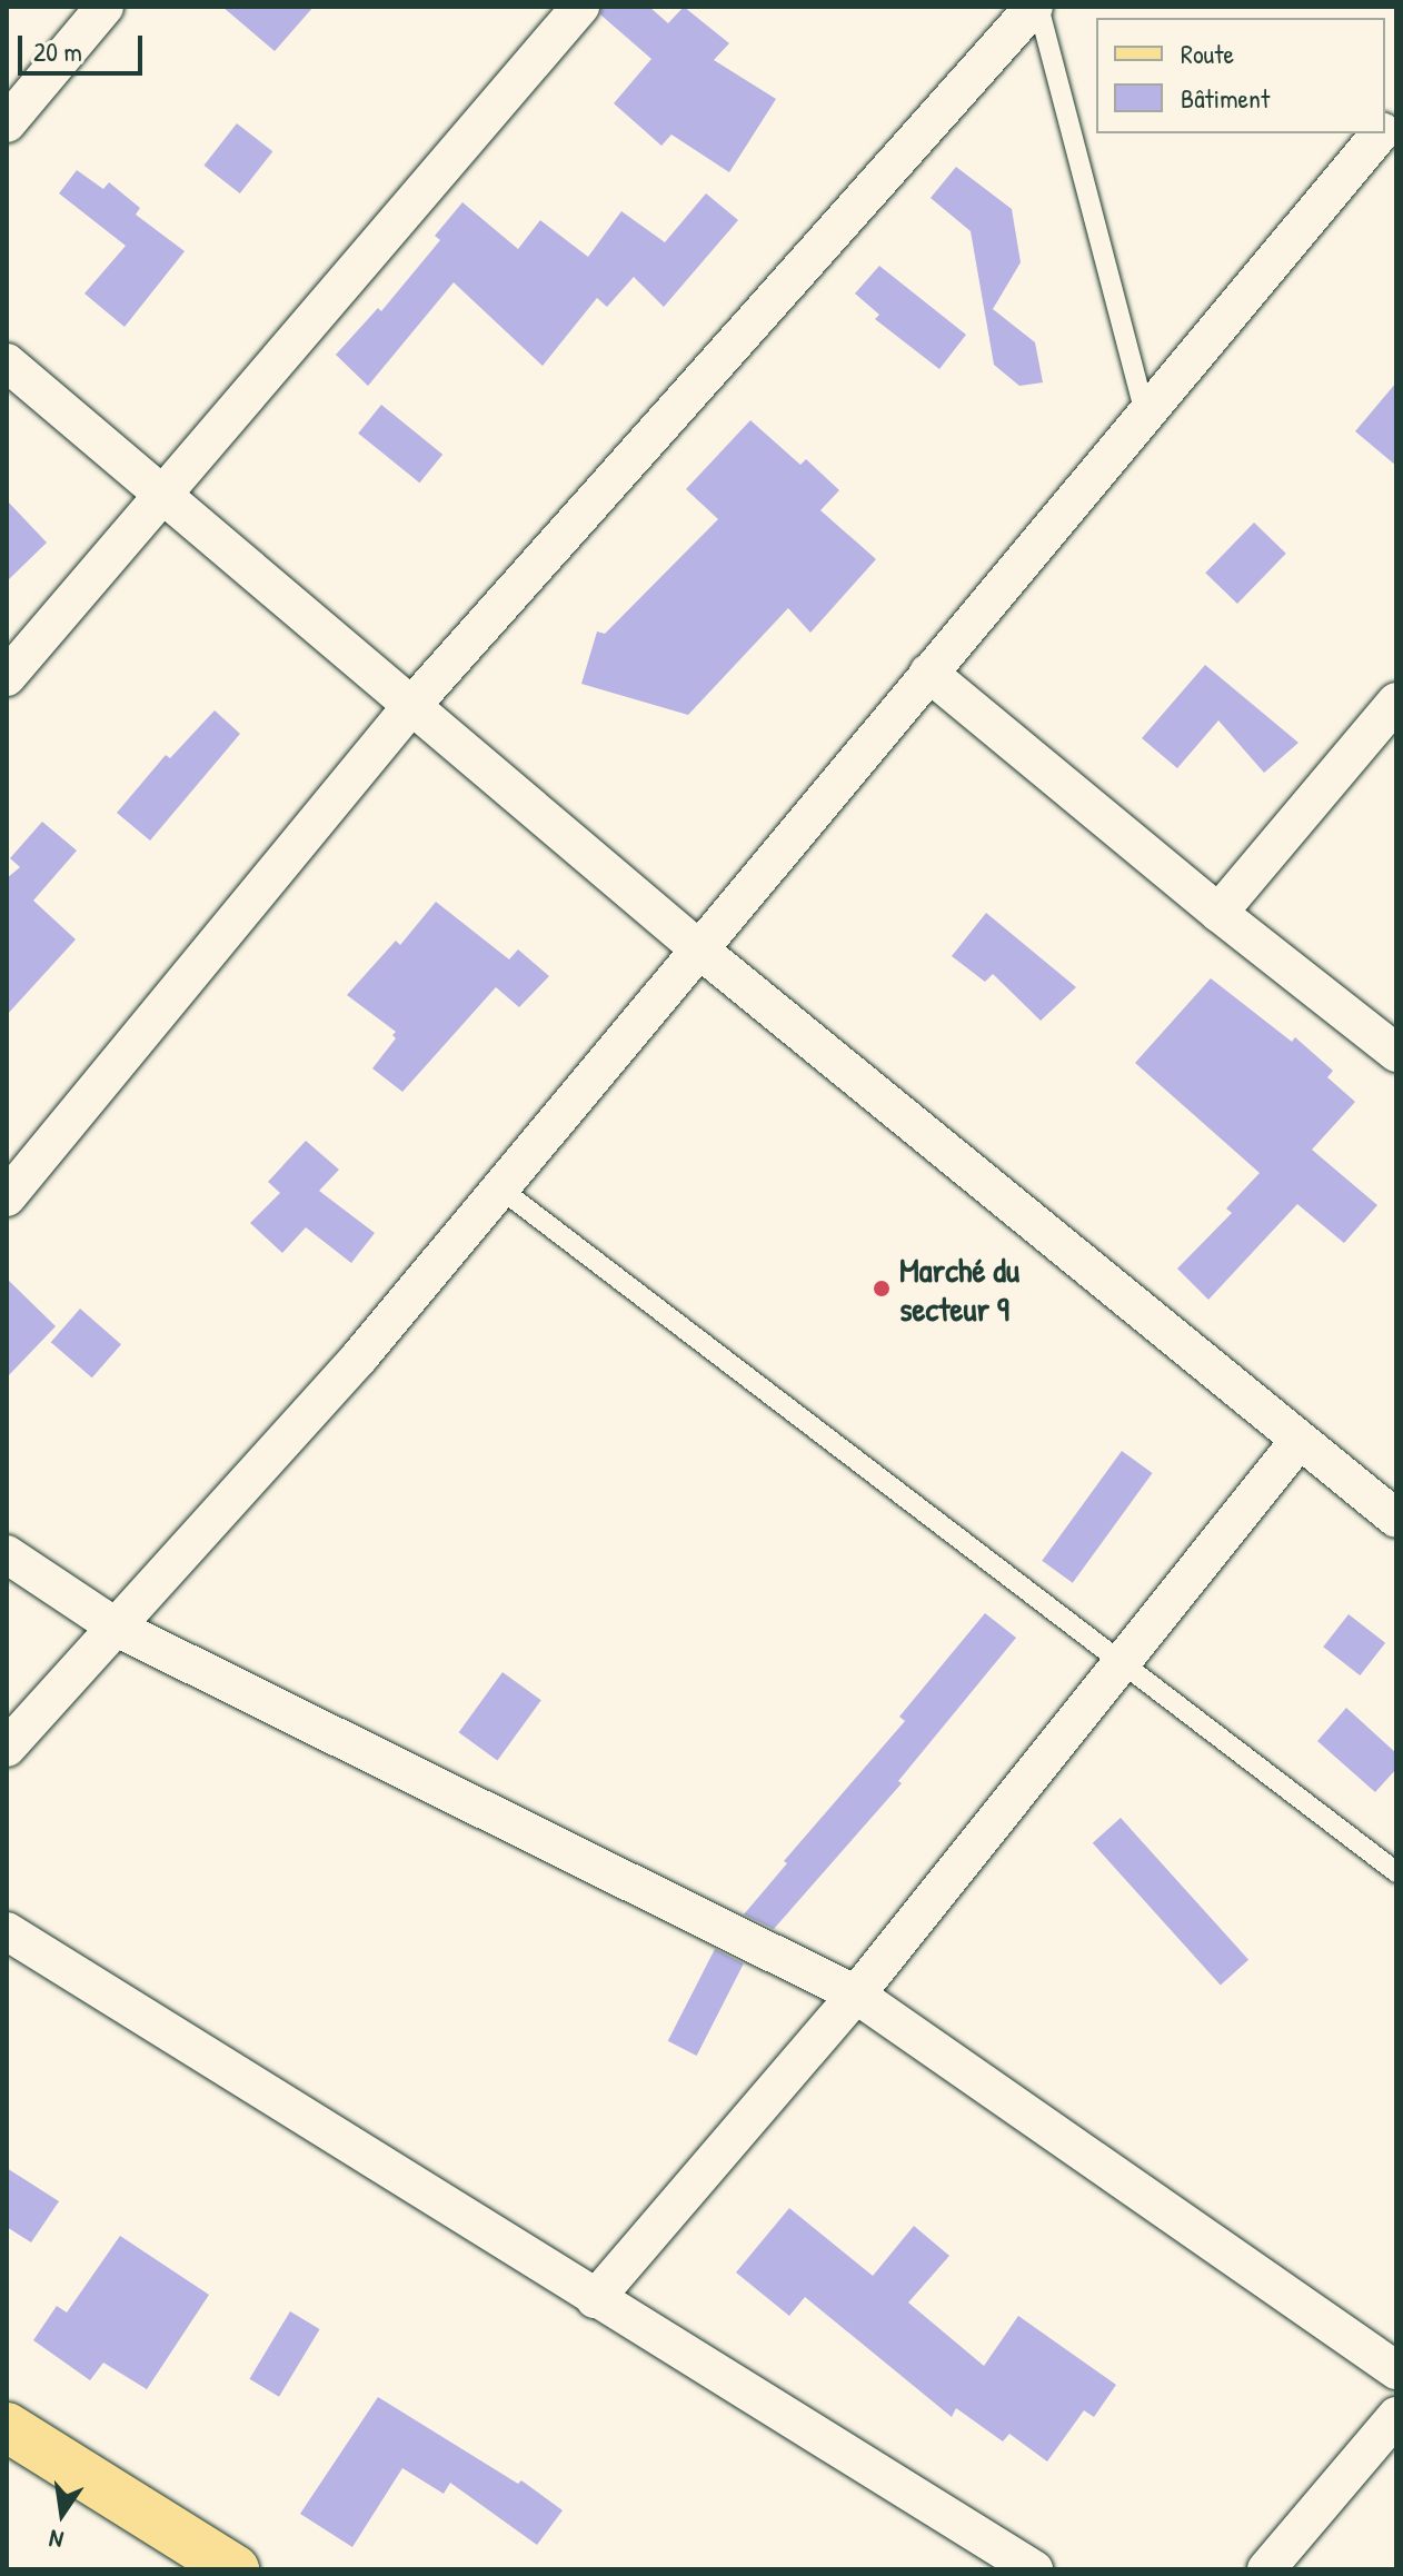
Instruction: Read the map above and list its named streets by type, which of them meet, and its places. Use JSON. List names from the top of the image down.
{
  "places": ["Marché du secteur 9"],
  "legend": ["Route", "Bâtiment"],
  "scale_bar": "20 m",
  "north": "bottom"
}
